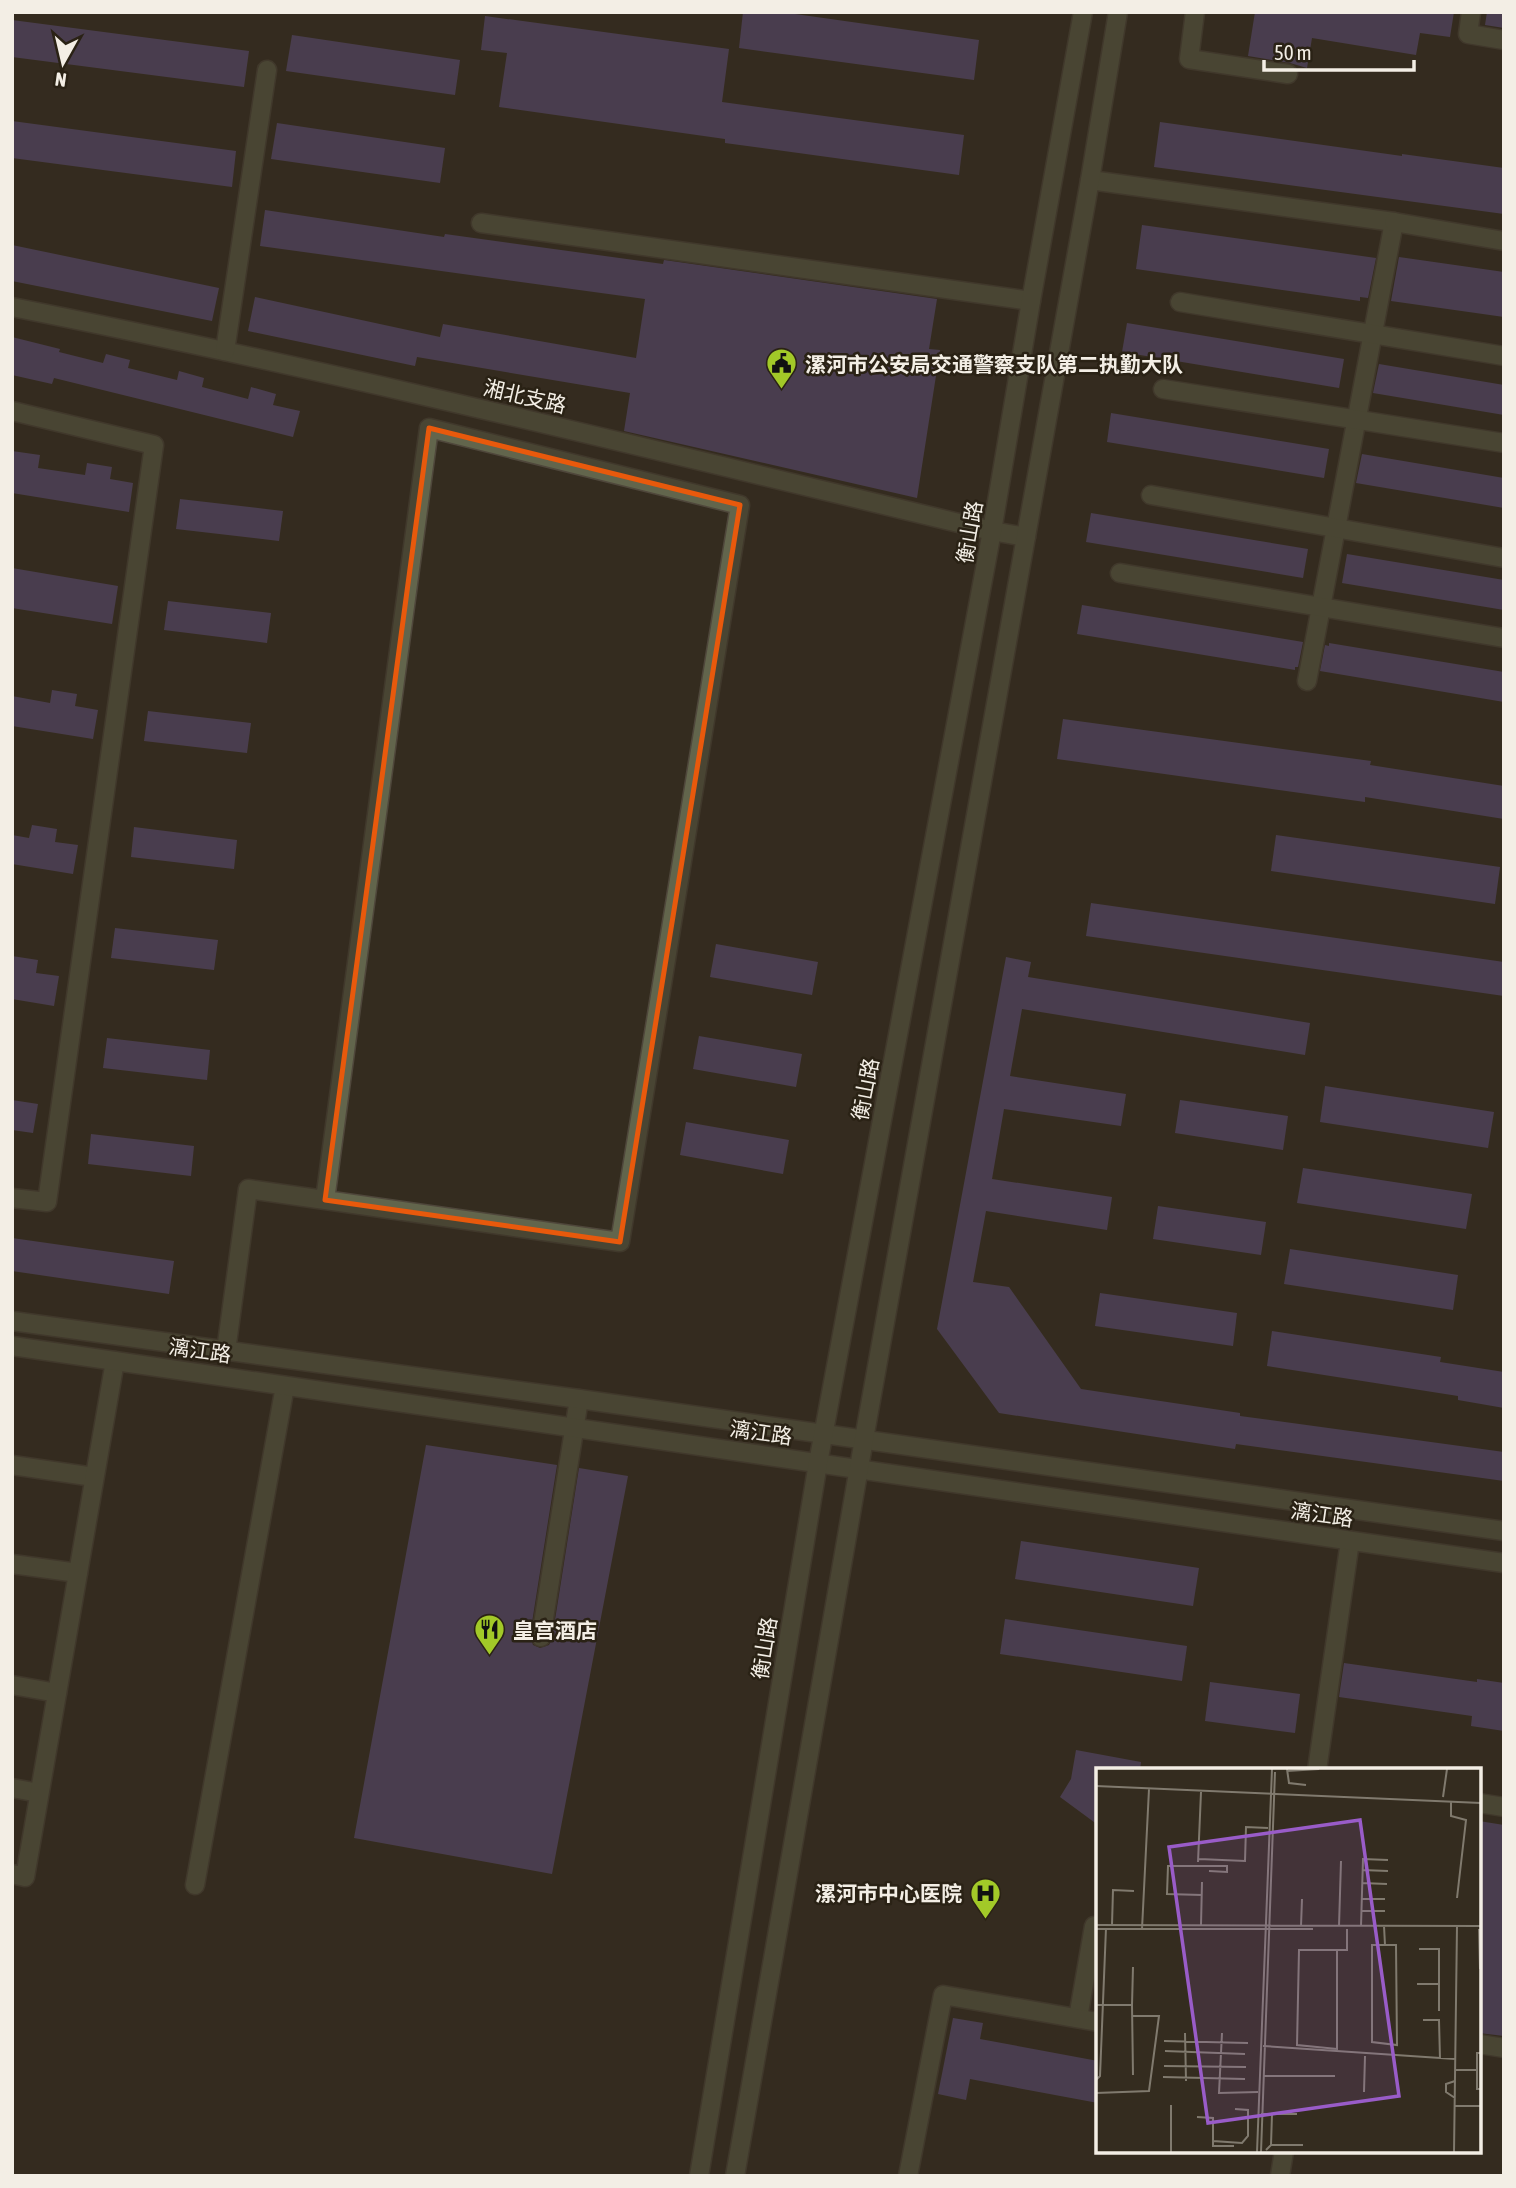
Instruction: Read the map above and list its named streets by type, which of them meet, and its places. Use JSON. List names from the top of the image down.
{
  "streets": {
    "street": ["湘北支路", "衡山路", "漓江路"]
  },
  "crossings": [
    ["湘北支路", "衡山路"],
    ["衡山路", "漓江路"]
  ],
  "places": {
    "public building": ["漯河市公安局交通警察支队第二执勤大队"],
    "restaurant": ["皇宫酒店"],
    "hospital": ["漯河市中心医院"]
  },
  "scale_bar": "50 m",
  "north": "bottom"
}
